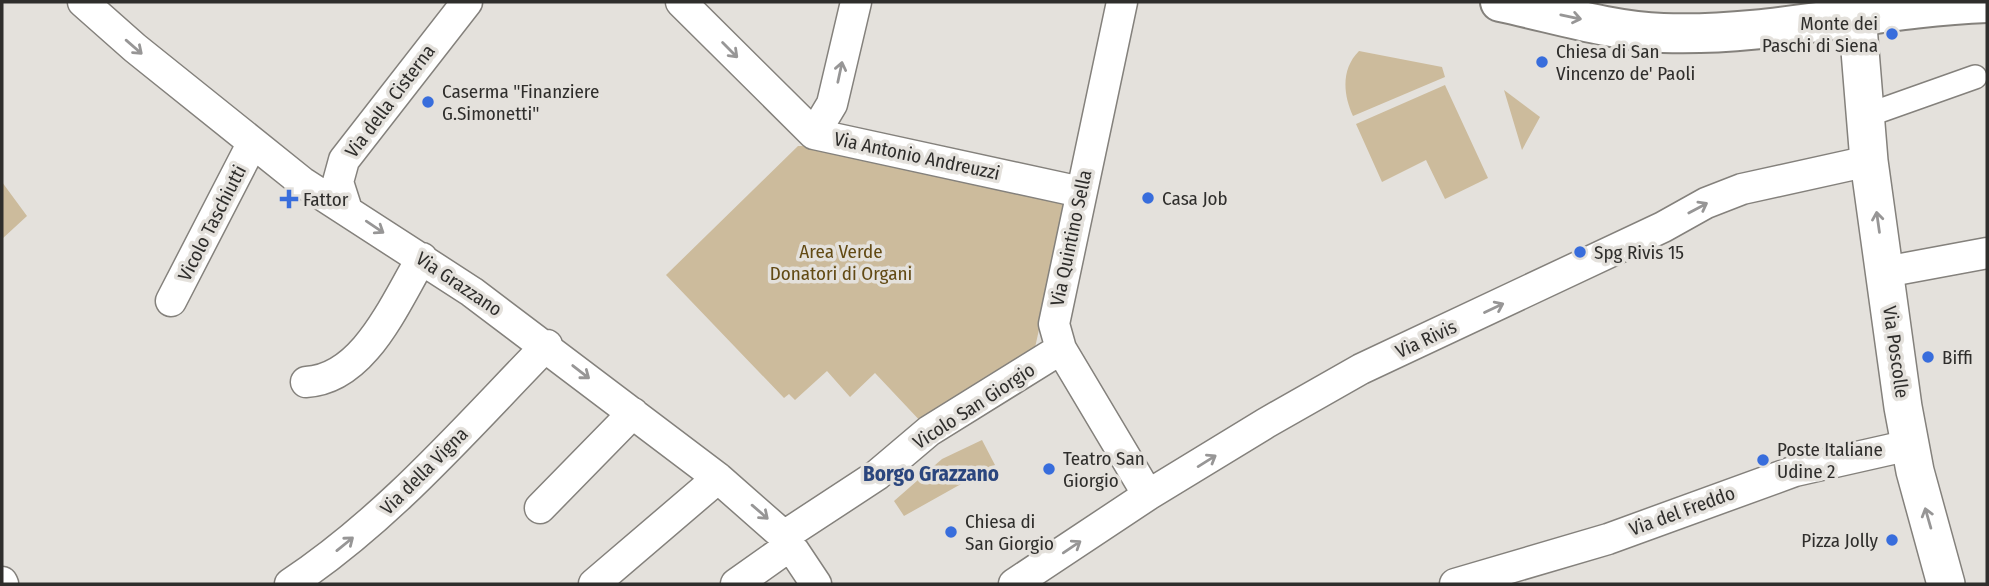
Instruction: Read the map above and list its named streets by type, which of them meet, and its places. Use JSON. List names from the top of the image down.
{
  "streets": {
    "street": [
      "Via della Cisterna",
      "Via Antonio Andreuzzi",
      "Vicolo Taschiutti",
      "Via Quintino Sella",
      "Via Grazzano",
      "Via Rivis",
      "Via Poscolle",
      "Vicolo San Giorgio",
      "Via della Vigna",
      "Via del Freddo"
    ]
  },
  "crossings": [
    ["Via della Cisterna", "Via Grazzano"],
    ["Via Antonio Andreuzzi", "Via Quintino Sella"],
    ["Vicolo Taschiutti", "Via Grazzano"],
    ["Via Quintino Sella", "Via Rivis"],
    ["Via Quintino Sella", "Vicolo San Giorgio"],
    ["Via Grazzano", "Vicolo San Giorgio"],
    ["Via Grazzano", "Via della Vigna"],
    ["Via Rivis", "Via Poscolle"],
    ["Via Poscolle", "Via del Freddo"]
  ],
  "one_way": [
    "Via Antonio Andreuzzi",
    "Via Grazzano",
    "Via Rivis",
    "Via Poscolle"
  ],
  "districts": ["Borgo Grazzano"],
  "parks": ["Area Verde Donatori di Organi"],
  "places": {
    "other": [
      "Monte dei Paschi di Siena",
      "Chiesa di San Vincenzo de' Paoli",
      "Caserma \"Finanziere G.Simonetti\"",
      "Casa Job",
      "Spg Rivis 15",
      "Biffi",
      "Poste Italiane Udine 2",
      "Teatro San Giorgio",
      "Chiesa di San Giorgio",
      "Pizza Jolly"
    ],
    "health": ["Fattor"]
  }
}
